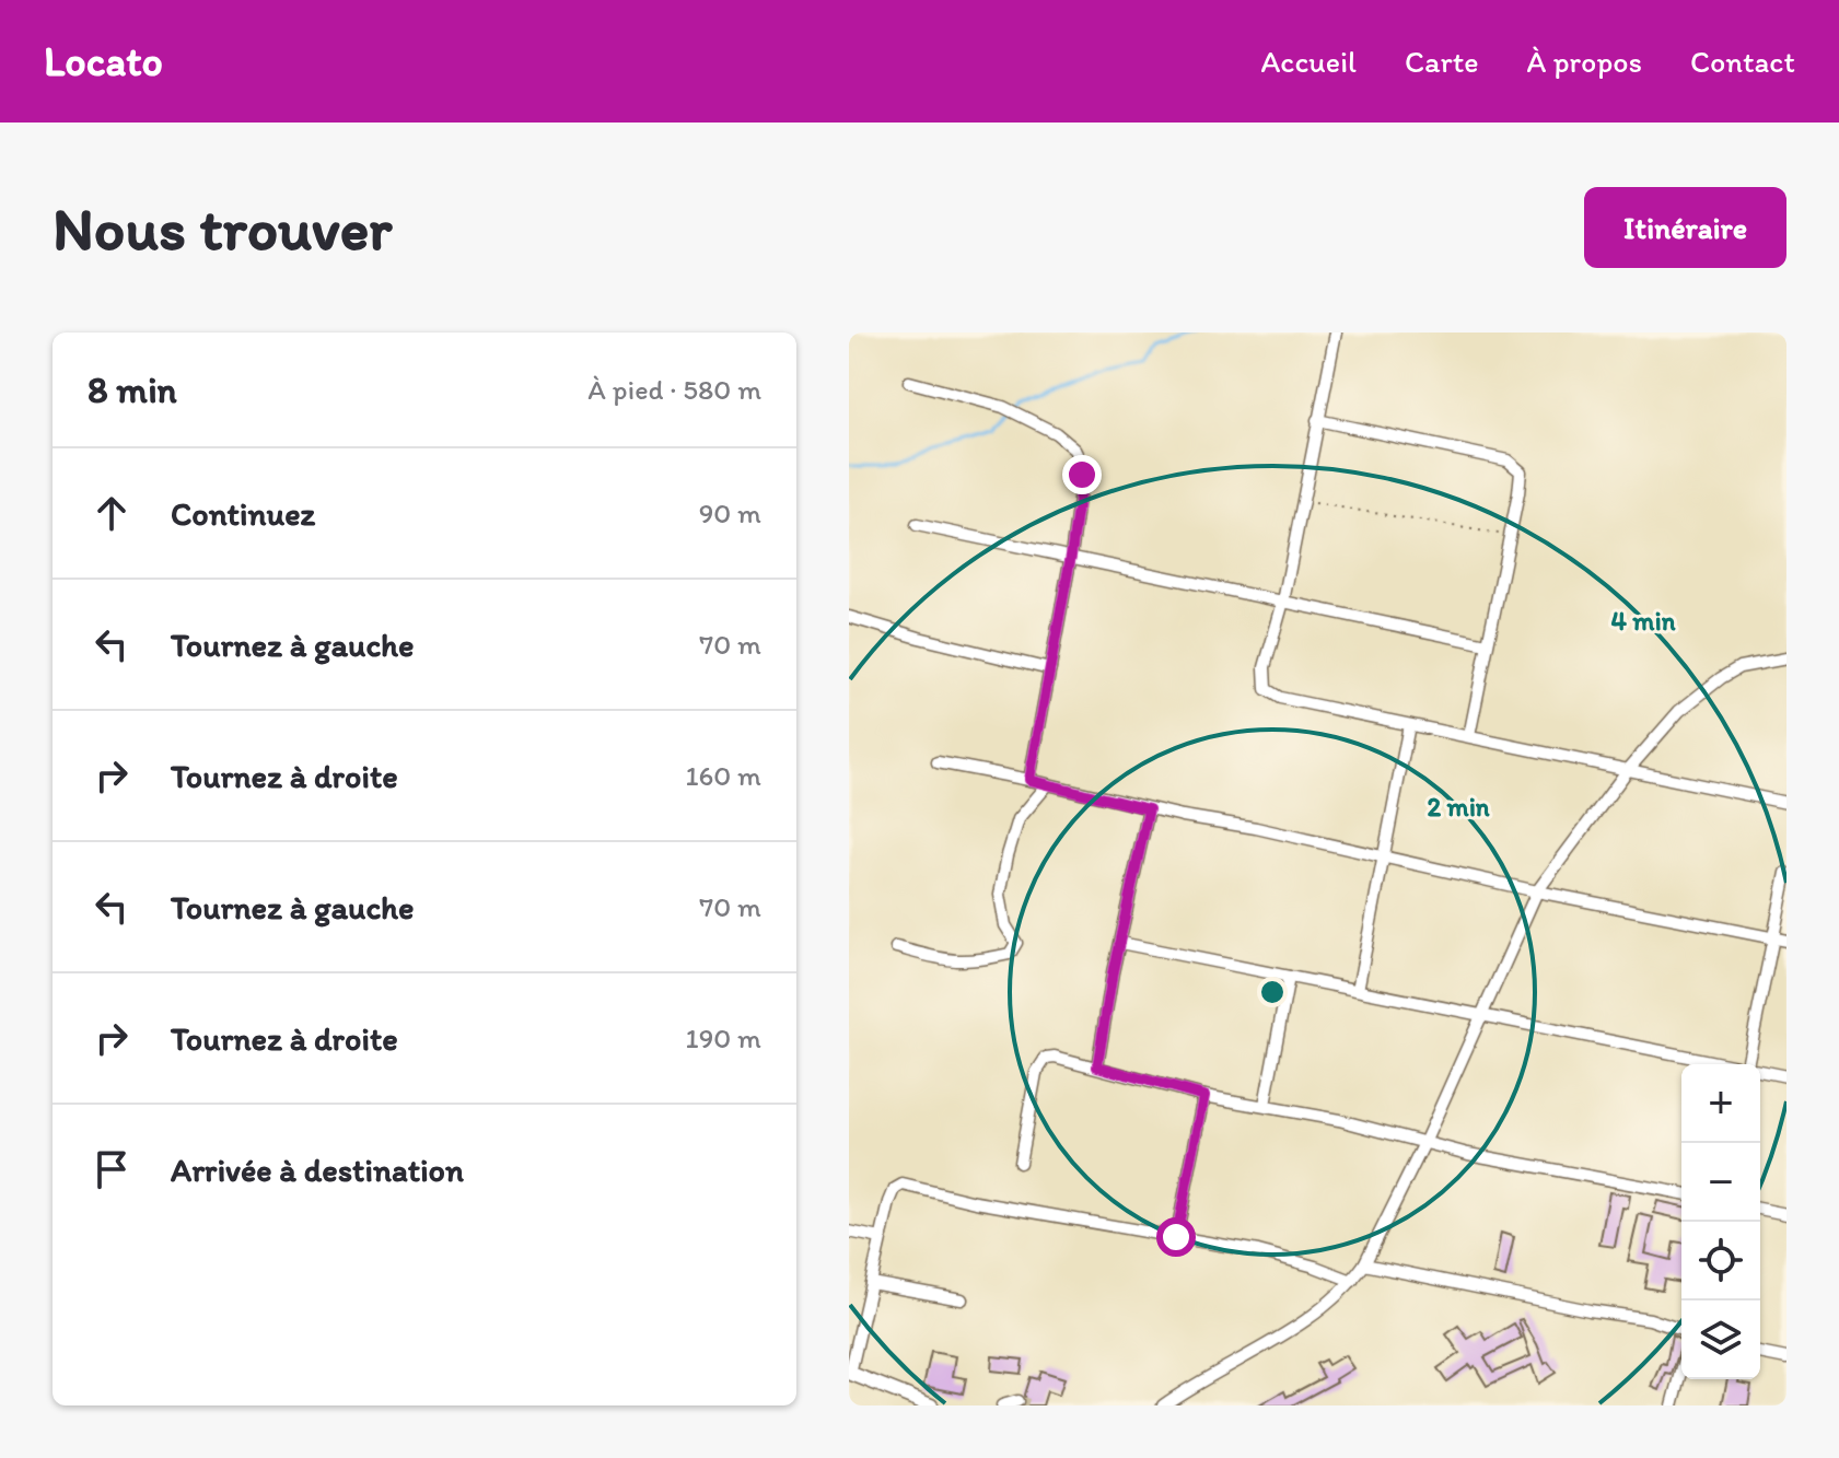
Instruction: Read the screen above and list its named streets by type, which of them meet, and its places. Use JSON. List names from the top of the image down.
{
  "page": {
    "header": "Locato",
    "nav": [
      "Accueil",
      "Carte",
      "À propos",
      "Contact"
    ],
    "buttons": "Itinéraire",
    "title": "Nous trouver",
    "heading": ["8 min", "À pied · 580 m"],
    "list": [
      ["Continuez", "90 m"],
      ["Tournez à gauche", "70 m"],
      ["Tournez à droite", "160 m"],
      ["Tournez à gauche", "70 m"],
      ["Tournez à droite", "190 m"],
      "Arrivée à destination"
    ],
    "map_buttons": ["+", "−"]
  },
  "rings": ["4 min", "2 min"]
}
